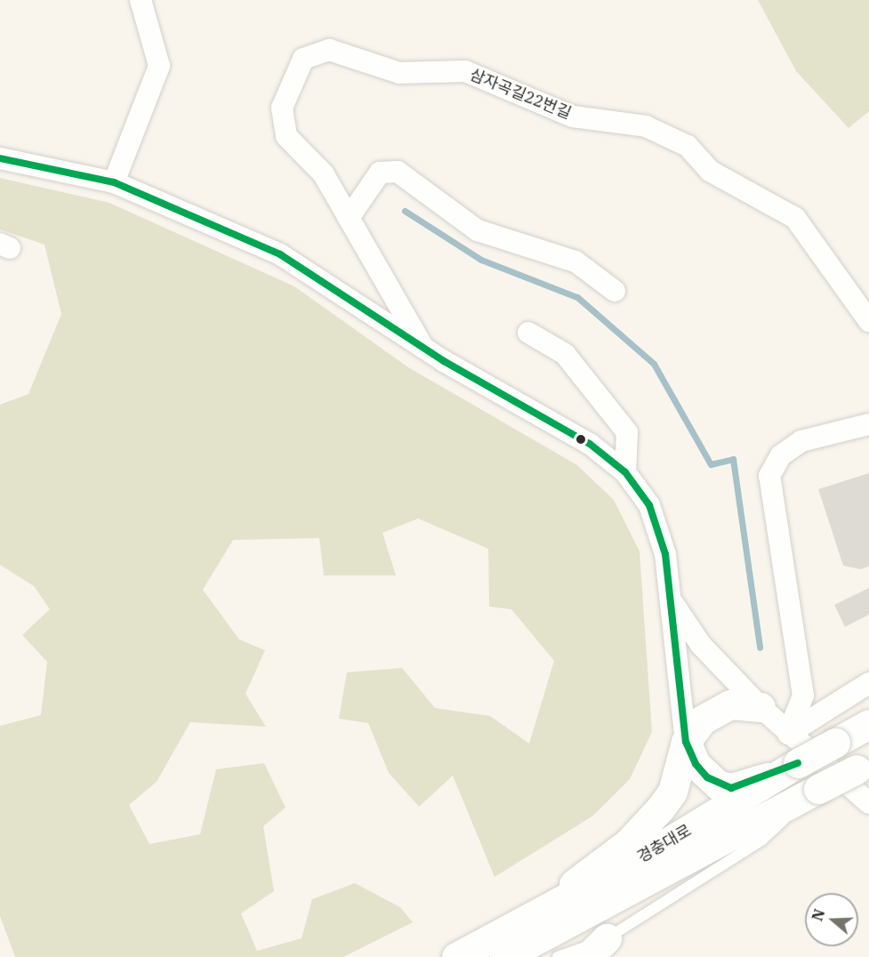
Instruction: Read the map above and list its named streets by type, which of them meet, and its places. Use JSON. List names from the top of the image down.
{
  "streets": {
    "main road": ["경충대로"],
    "street": ["삼자곡길22번길"]
  },
  "north": "left"
}
